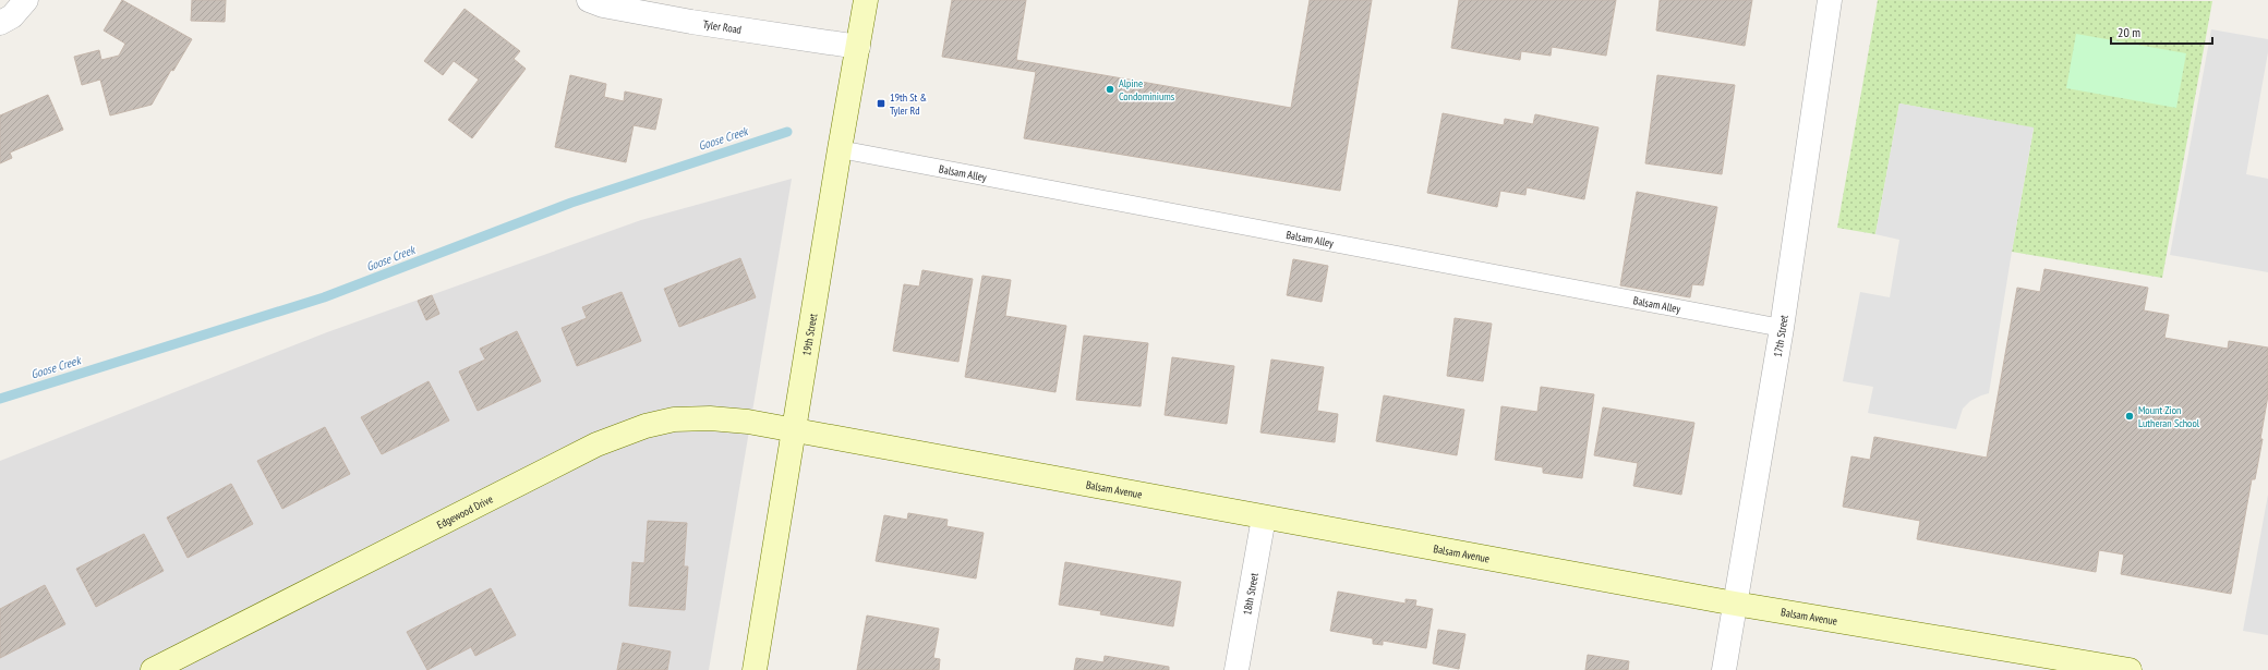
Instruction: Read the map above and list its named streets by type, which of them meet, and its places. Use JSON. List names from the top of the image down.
{
  "streets": {
    "street": [
      "Tyler Road",
      "19th Street",
      "17th Street",
      "Balsam Avenue",
      "Edgewood Drive",
      "18th Street"
    ],
    "lane": ["Balsam Alley"]
  },
  "crossings": [
    ["Tyler Road", "19th Street"],
    ["Balsam Alley", "19th Street"],
    ["Balsam Alley", "17th Street"],
    ["19th Street", "Balsam Avenue"],
    ["19th Street", "Edgewood Drive"],
    ["17th Street", "Balsam Avenue"],
    ["Balsam Avenue", "Edgewood Drive"],
    ["Balsam Avenue", "18th Street"]
  ],
  "water": ["Goose Creek"],
  "places": {
    "other": ["Alpine Condominiums", "Mount Zion Lutheran School"],
    "transit": ["19th St & Tyler Rd"]
  },
  "scale_bar": "20 m"
}
